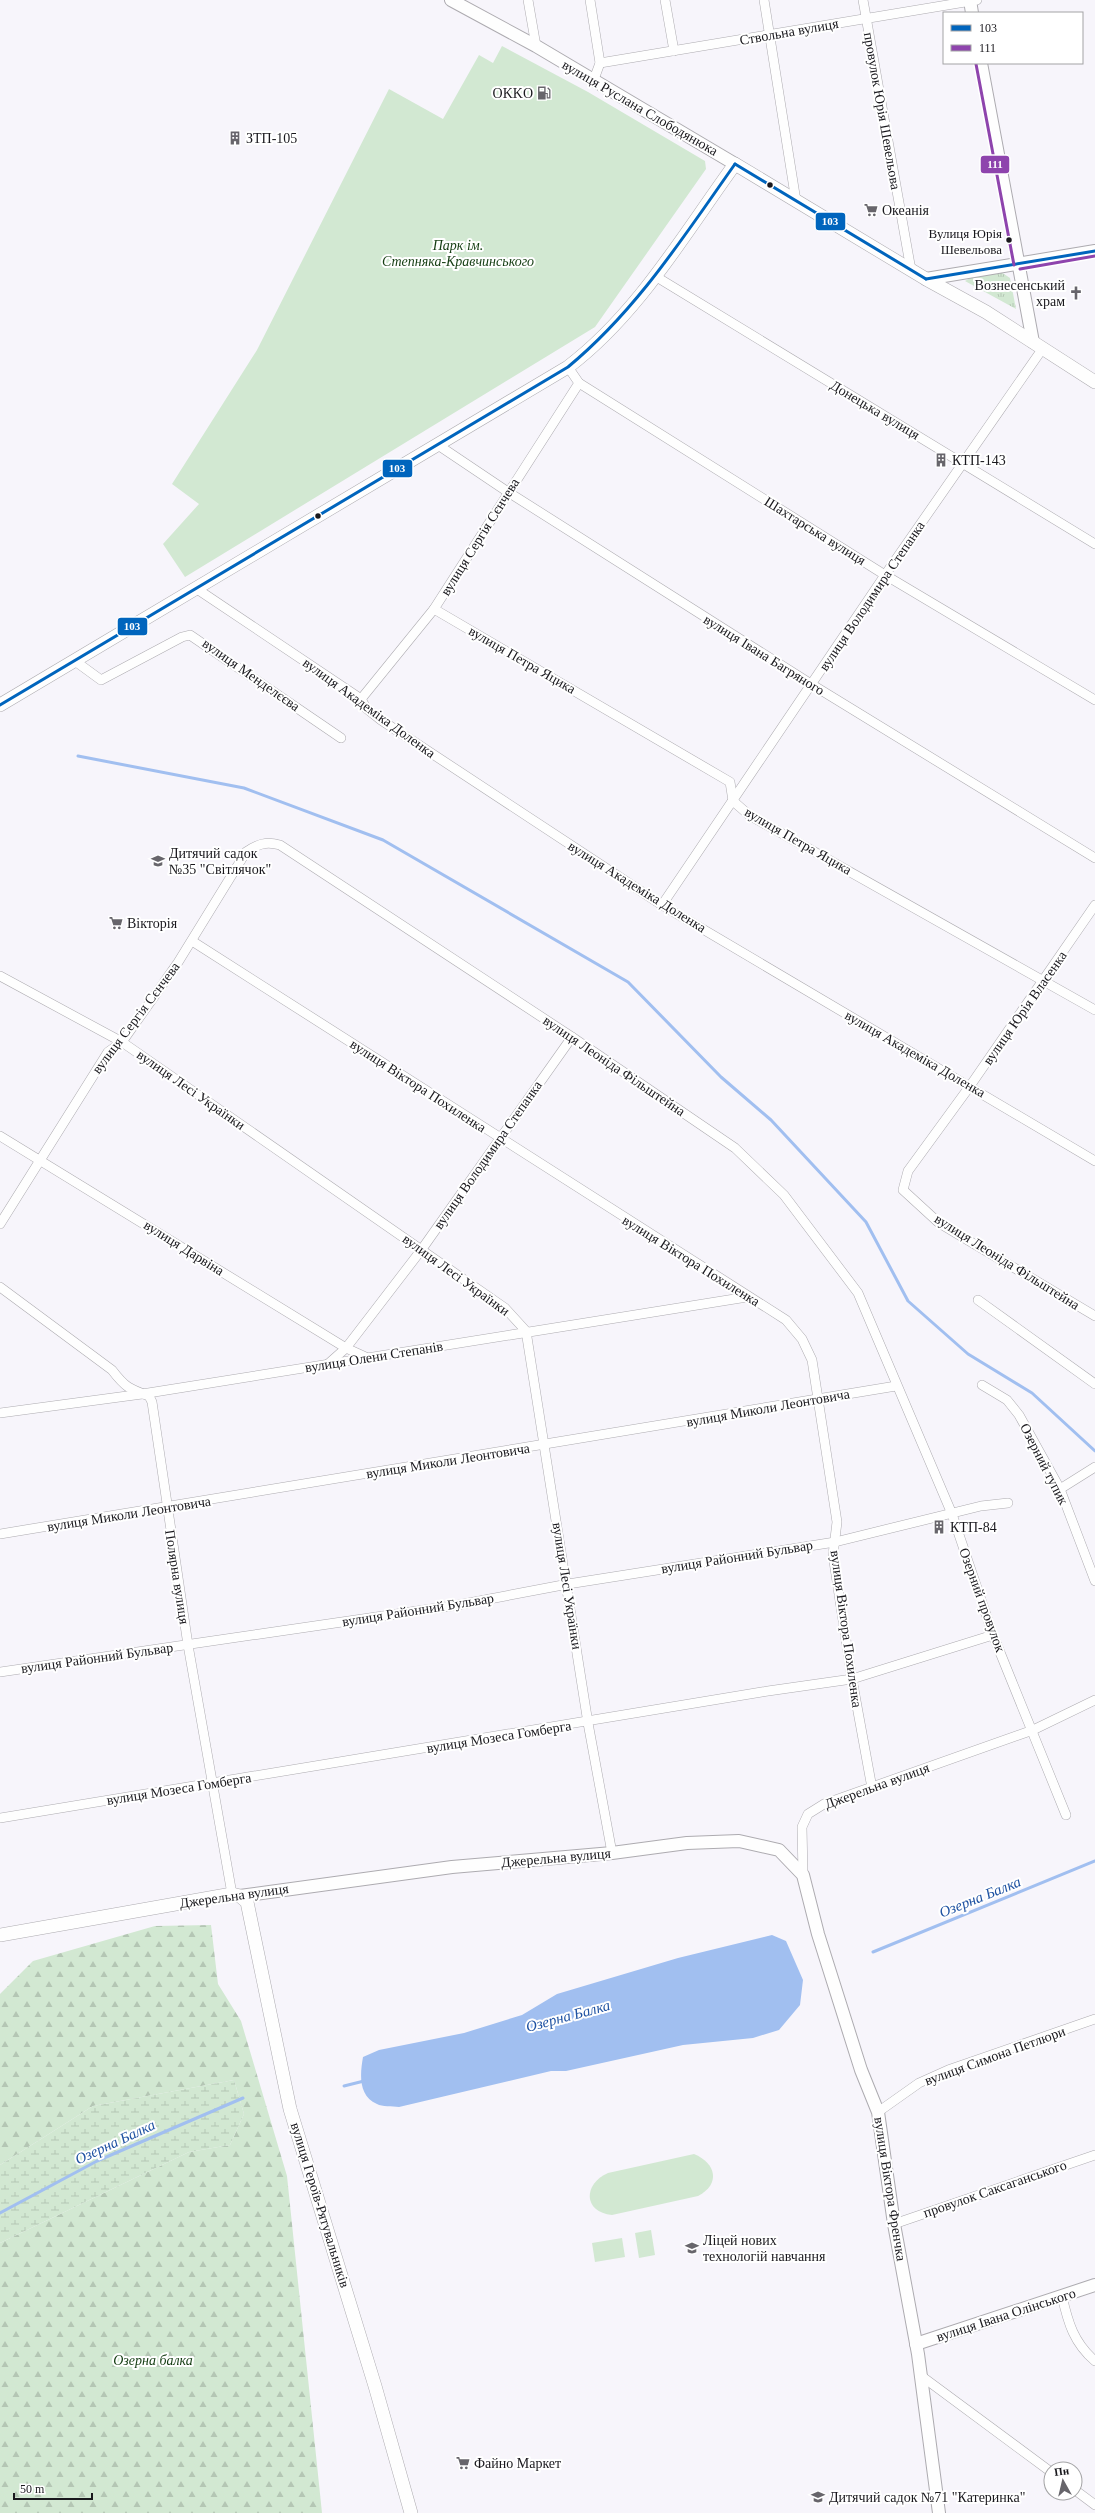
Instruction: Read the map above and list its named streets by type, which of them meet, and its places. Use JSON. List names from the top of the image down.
{
  "streets": {
    "main road": ["вулиця Руслана Слободянюка", "Джерельна вулиця", "вулиця Героїв-Рятувальників"],
    "street": [
      "Ствольна вулиця",
      "провулок Юрія Шевельова",
      "Донецька вулиця",
      "Шахтарська вулиця",
      "вулиця Сергія Сєнчева",
      "вулиця Володимира Степанка",
      "вулиця Івана Багряного",
      "вулиця Петра Яцика",
      "вулиця Менделєєва",
      "вулиця Академіка Доленка",
      "вулиця Юрія Власенка",
      "вулиця Леоніда Фільштейна",
      "вулиця Віктора Похиленка",
      "вулиця Лесі Українки",
      "вулиця Дарвіна",
      "вулиця Олени Степанів",
      "вулиця Миколи Леонтовича",
      "Озерний тупик",
      "вулиця Районний Бульвар",
      "Полярна вулиця",
      "Озерний провулок",
      "вулиця Мозеса Гомберга",
      "вулиця Симона Петлюри",
      "вулиця Віктора Френчка",
      "провулок Саксаганського",
      "вулиця Івана Олінського"
    ]
  },
  "crossings": [
    ["Ствольна вулиця", "провулок Юрія Шевельова"],
    ["вулиця Руслана Слободянюка", "провулок Юрія Шевельова"],
    ["вулиця Руслана Слободянюка", "вулиця Володимира Степанка"],
    ["Донецька вулиця", "вулиця Володимира Степанка"],
    ["Шахтарська вулиця", "вулиця Сергія Сєнчева"],
    ["Шахтарська вулиця", "вулиця Володимира Степанка"],
    ["вулиця Сергія Сєнчева", "вулиця Івана Багряного"],
    ["вулиця Сергія Сєнчева", "вулиця Петра Яцика"],
    ["вулиця Сергія Сєнчева", "вулиця Академіка Доленка"],
    ["вулиця Сергія Сєнчева", "вулиця Леоніда Фільштейна"],
    ["вулиця Сергія Сєнчева", "вулиця Віктора Похиленка"],
    ["вулиця Сергія Сєнчева", "вулиця Лесі Українки"],
    ["вулиця Сергія Сєнчева", "вулиця Дарвіна"],
    ["вулиця Володимира Степанка", "вулиця Івана Багряного"],
    ["вулиця Володимира Степанка", "вулиця Петра Яцика"],
    ["вулиця Володимира Степанка", "вулиця Академіка Доленка"],
    ["вулиця Володимира Степанка", "вулиця Леоніда Фільштейна"],
    ["вулиця Володимира Степанка", "вулиця Віктора Похиленка"],
    ["вулиця Володимира Степанка", "вулиця Лесі Українки"],
    ["вулиця Володимира Степанка", "вулиця Дарвіна"],
    ["вулиця Володимира Степанка", "вулиця Олени Степанів"],
    ["вулиця Петра Яцика", "вулиця Юрія Власенка"],
    ["вулиця Академіка Доленка", "вулиця Юрія Власенка"],
    ["вулиця Юрія Власенка", "вулиця Леоніда Фільштейна"],
    ["вулиця Леоніда Фільштейна", "вулиця Миколи Леонтовича"],
    ["вулиця Леоніда Фільштейна", "Озерний провулок"],
    ["вулиця Віктора Похиленка", "вулиця Олени Степанів"],
    ["вулиця Віктора Похиленка", "вулиця Миколи Леонтовича"],
    ["вулиця Віктора Похиленка", "вулиця Районний Бульвар"],
    ["вулиця Віктора Похиленка", "вулиця Мозеса Гомберга"],
    ["вулиця Віктора Похиленка", "Джерельна вулиця"],
    ["вулиця Лесі Українки", "вулиця Олени Степанів"],
    ["вулиця Лесі Українки", "вулиця Миколи Леонтовича"],
    ["вулиця Лесі Українки", "вулиця Районний Бульвар"],
    ["вулиця Лесі Українки", "вулиця Мозеса Гомберга"],
    ["вулиця Лесі Українки", "Джерельна вулиця"],
    ["вулиця Дарвіна", "вулиця Олени Степанів"],
    ["вулиця Олени Степанів", "Полярна вулиця"],
    ["вулиця Миколи Леонтовича", "Полярна вулиця"],
    ["вулиця Миколи Леонтовича", "Озерний провулок"],
    ["вулиця Районний Бульвар", "Полярна вулиця"],
    ["вулиця Районний Бульвар", "Озерний провулок"],
    ["Полярна вулиця", "вулиця Мозеса Гомберга"],
    ["Полярна вулиця", "Джерельна вулиця"],
    ["Полярна вулиця", "вулиця Героїв-Рятувальників"],
    ["Озерний провулок", "вулиця Мозеса Гомберга"],
    ["Озерний провулок", "Джерельна вулиця"],
    ["Джерельна вулиця", "вулиця Віктора Френчка"],
    ["Джерельна вулиця", "вулиця Героїв-Рятувальників"],
    ["вулиця Симона Петлюри", "вулиця Віктора Френчка"],
    ["вулиця Віктора Френчка", "провулок Саксаганського"],
    ["вулиця Віктора Френчка", "вулиця Івана Олінського"]
  ],
  "water": ["Озерна Балка"],
  "parks": ["Парк ім. Степняка-Кравчинського", "Озерна балка"],
  "places": {
    "fuel station": ["OKKO"],
    "building": ["ЗТП-105", "КТП-143", "КТП-84"],
    "supermarket": ["Океанія", "Вікторія", "Файно Маркет"],
    "other": ["Вулиця Юрія Шевельова"],
    "church": ["Вознесенський храм"],
    "school or university": ["Дитячий садок №35 \"Світлячок\"", "Ліцей нових технологій навчання", "Дитячий садок №71 \"Катеринка\""]
  },
  "lines": ["transit line 111", "transit line 103"],
  "legend": ["103", "111"],
  "scale_bar": "50 m",
  "north": "top"
}
